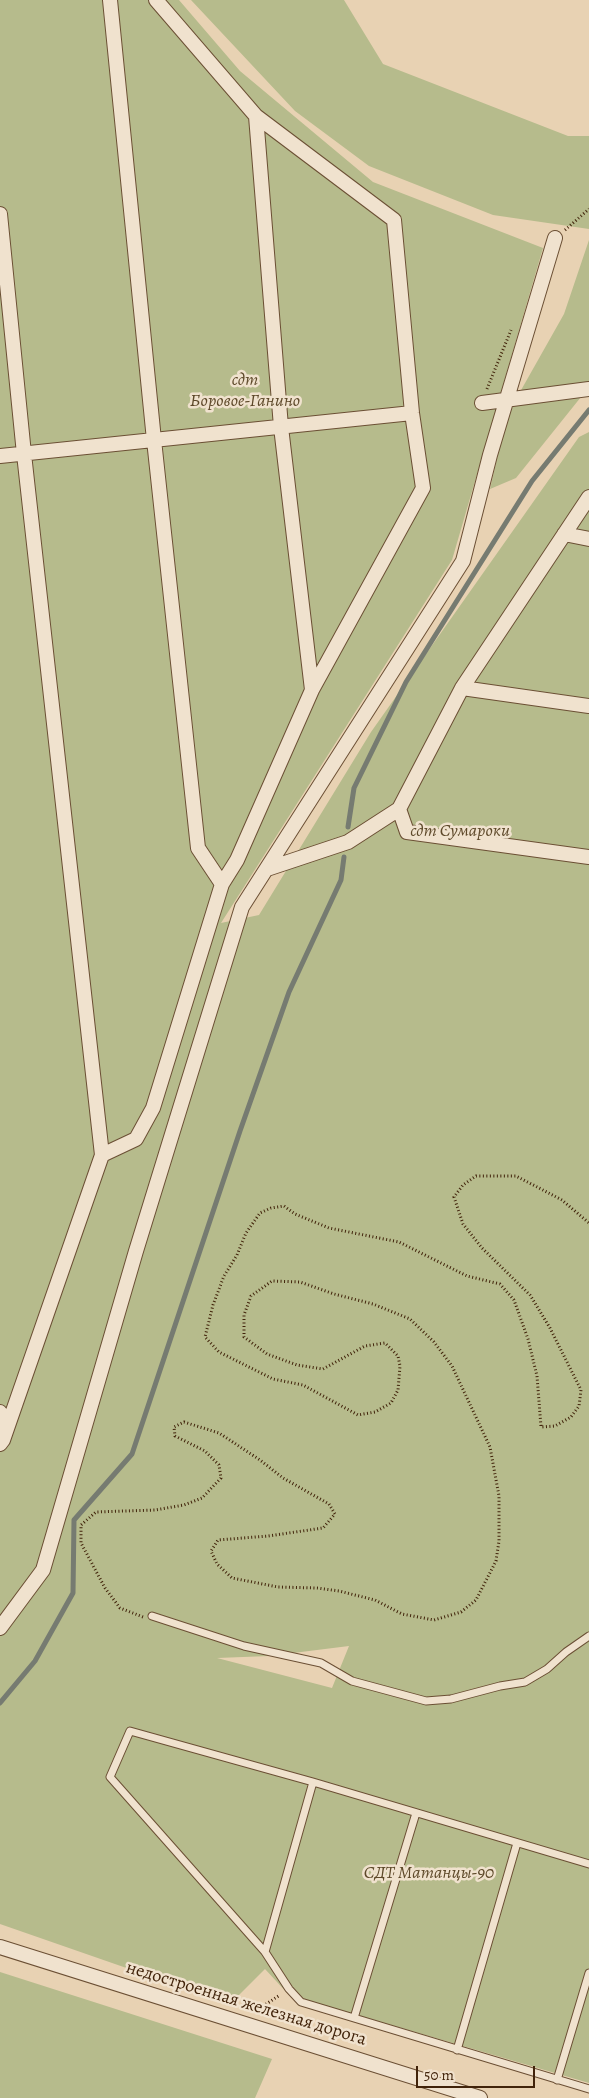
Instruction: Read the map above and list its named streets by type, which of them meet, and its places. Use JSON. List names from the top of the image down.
{
  "streets": {
    "street": ["недостроенная железная дорога"]
  },
  "parks": ["сдт Боровое-Ганино", "сдт Сумароки", "СДТ Матанцы-90"],
  "scale_bar": "50 m"
}
